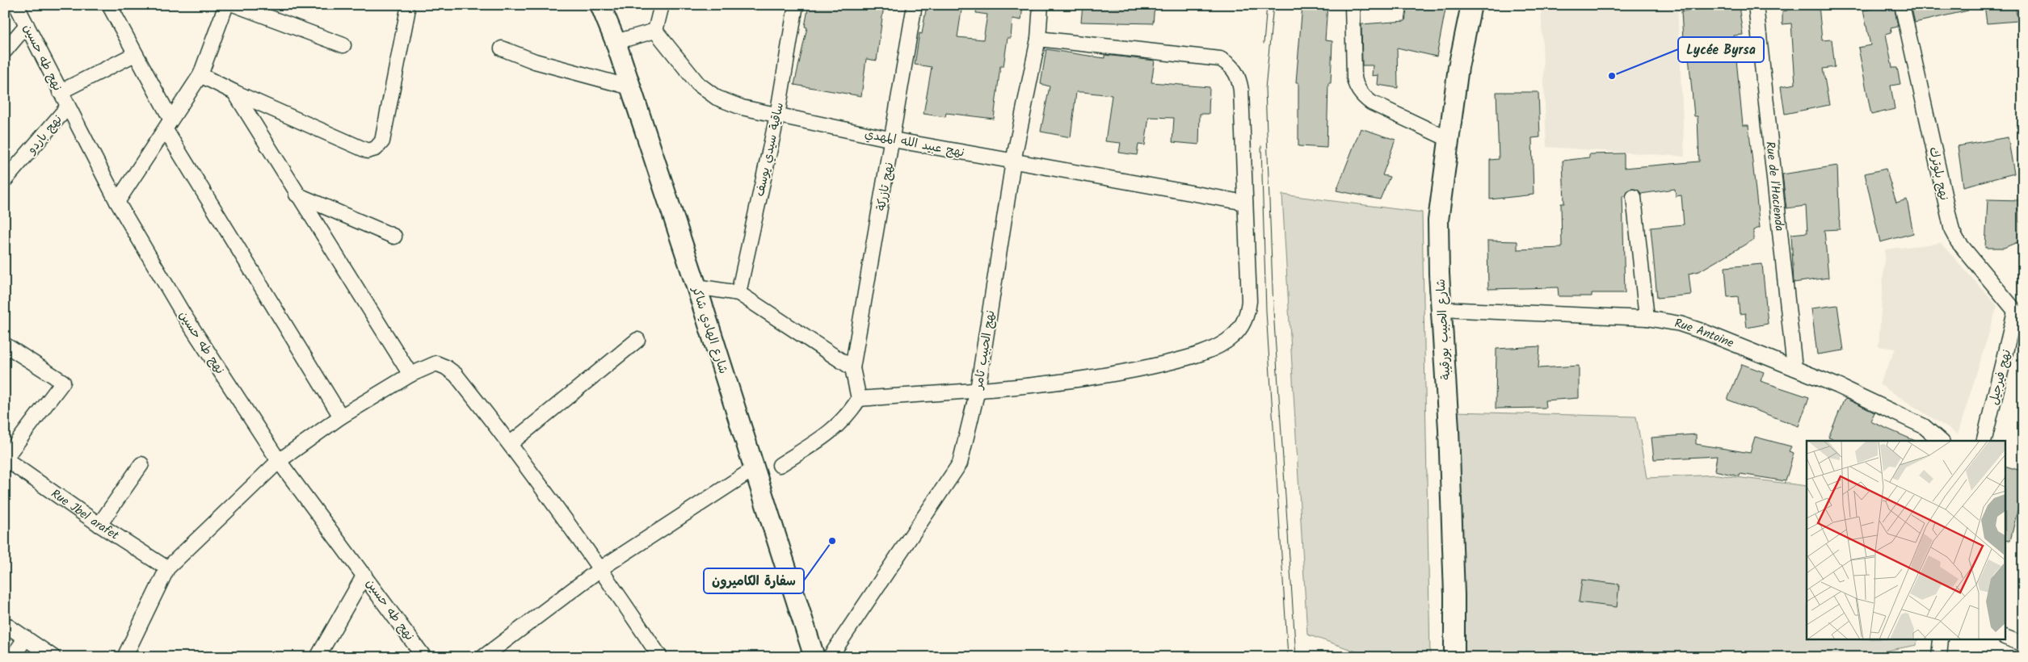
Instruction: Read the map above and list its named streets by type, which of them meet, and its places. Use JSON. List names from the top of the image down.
{
  "streets": {
    "street": [
      "نهج طه حسين",
      "نهج باردو",
      "نهج عبيد الله المهدي",
      "ساقية سيدي يوسف",
      "نهج بلوترك",
      "نهج تازركة",
      "Rue de l'Hacienda",
      "شارع الحبيب بورقيبة",
      "شارع الهادي شاكر",
      "Rue Antoine",
      "نهج الحبيب ثامر",
      "نهج فيرجيل",
      "Rue Jbel arafet"
    ]
  },
  "crossings": [
    ["نهج طه حسين", "نهج باردو"],
    ["نهج عبيد الله المهدي", "ساقية سيدي يوسف"],
    ["نهج عبيد الله المهدي", "نهج تازركة"],
    ["نهج عبيد الله المهدي", "نهج الحبيب ثامر"],
    ["نهج بلوترك", "نهج فيرجيل"],
    ["Rue de l'Hacienda", "Rue Antoine"],
    ["شارع الحبيب بورقيبة", "Rue Antoine"]
  ],
  "places": ["Lycée Byrsa", "سفارة الكاميرون"]
}
